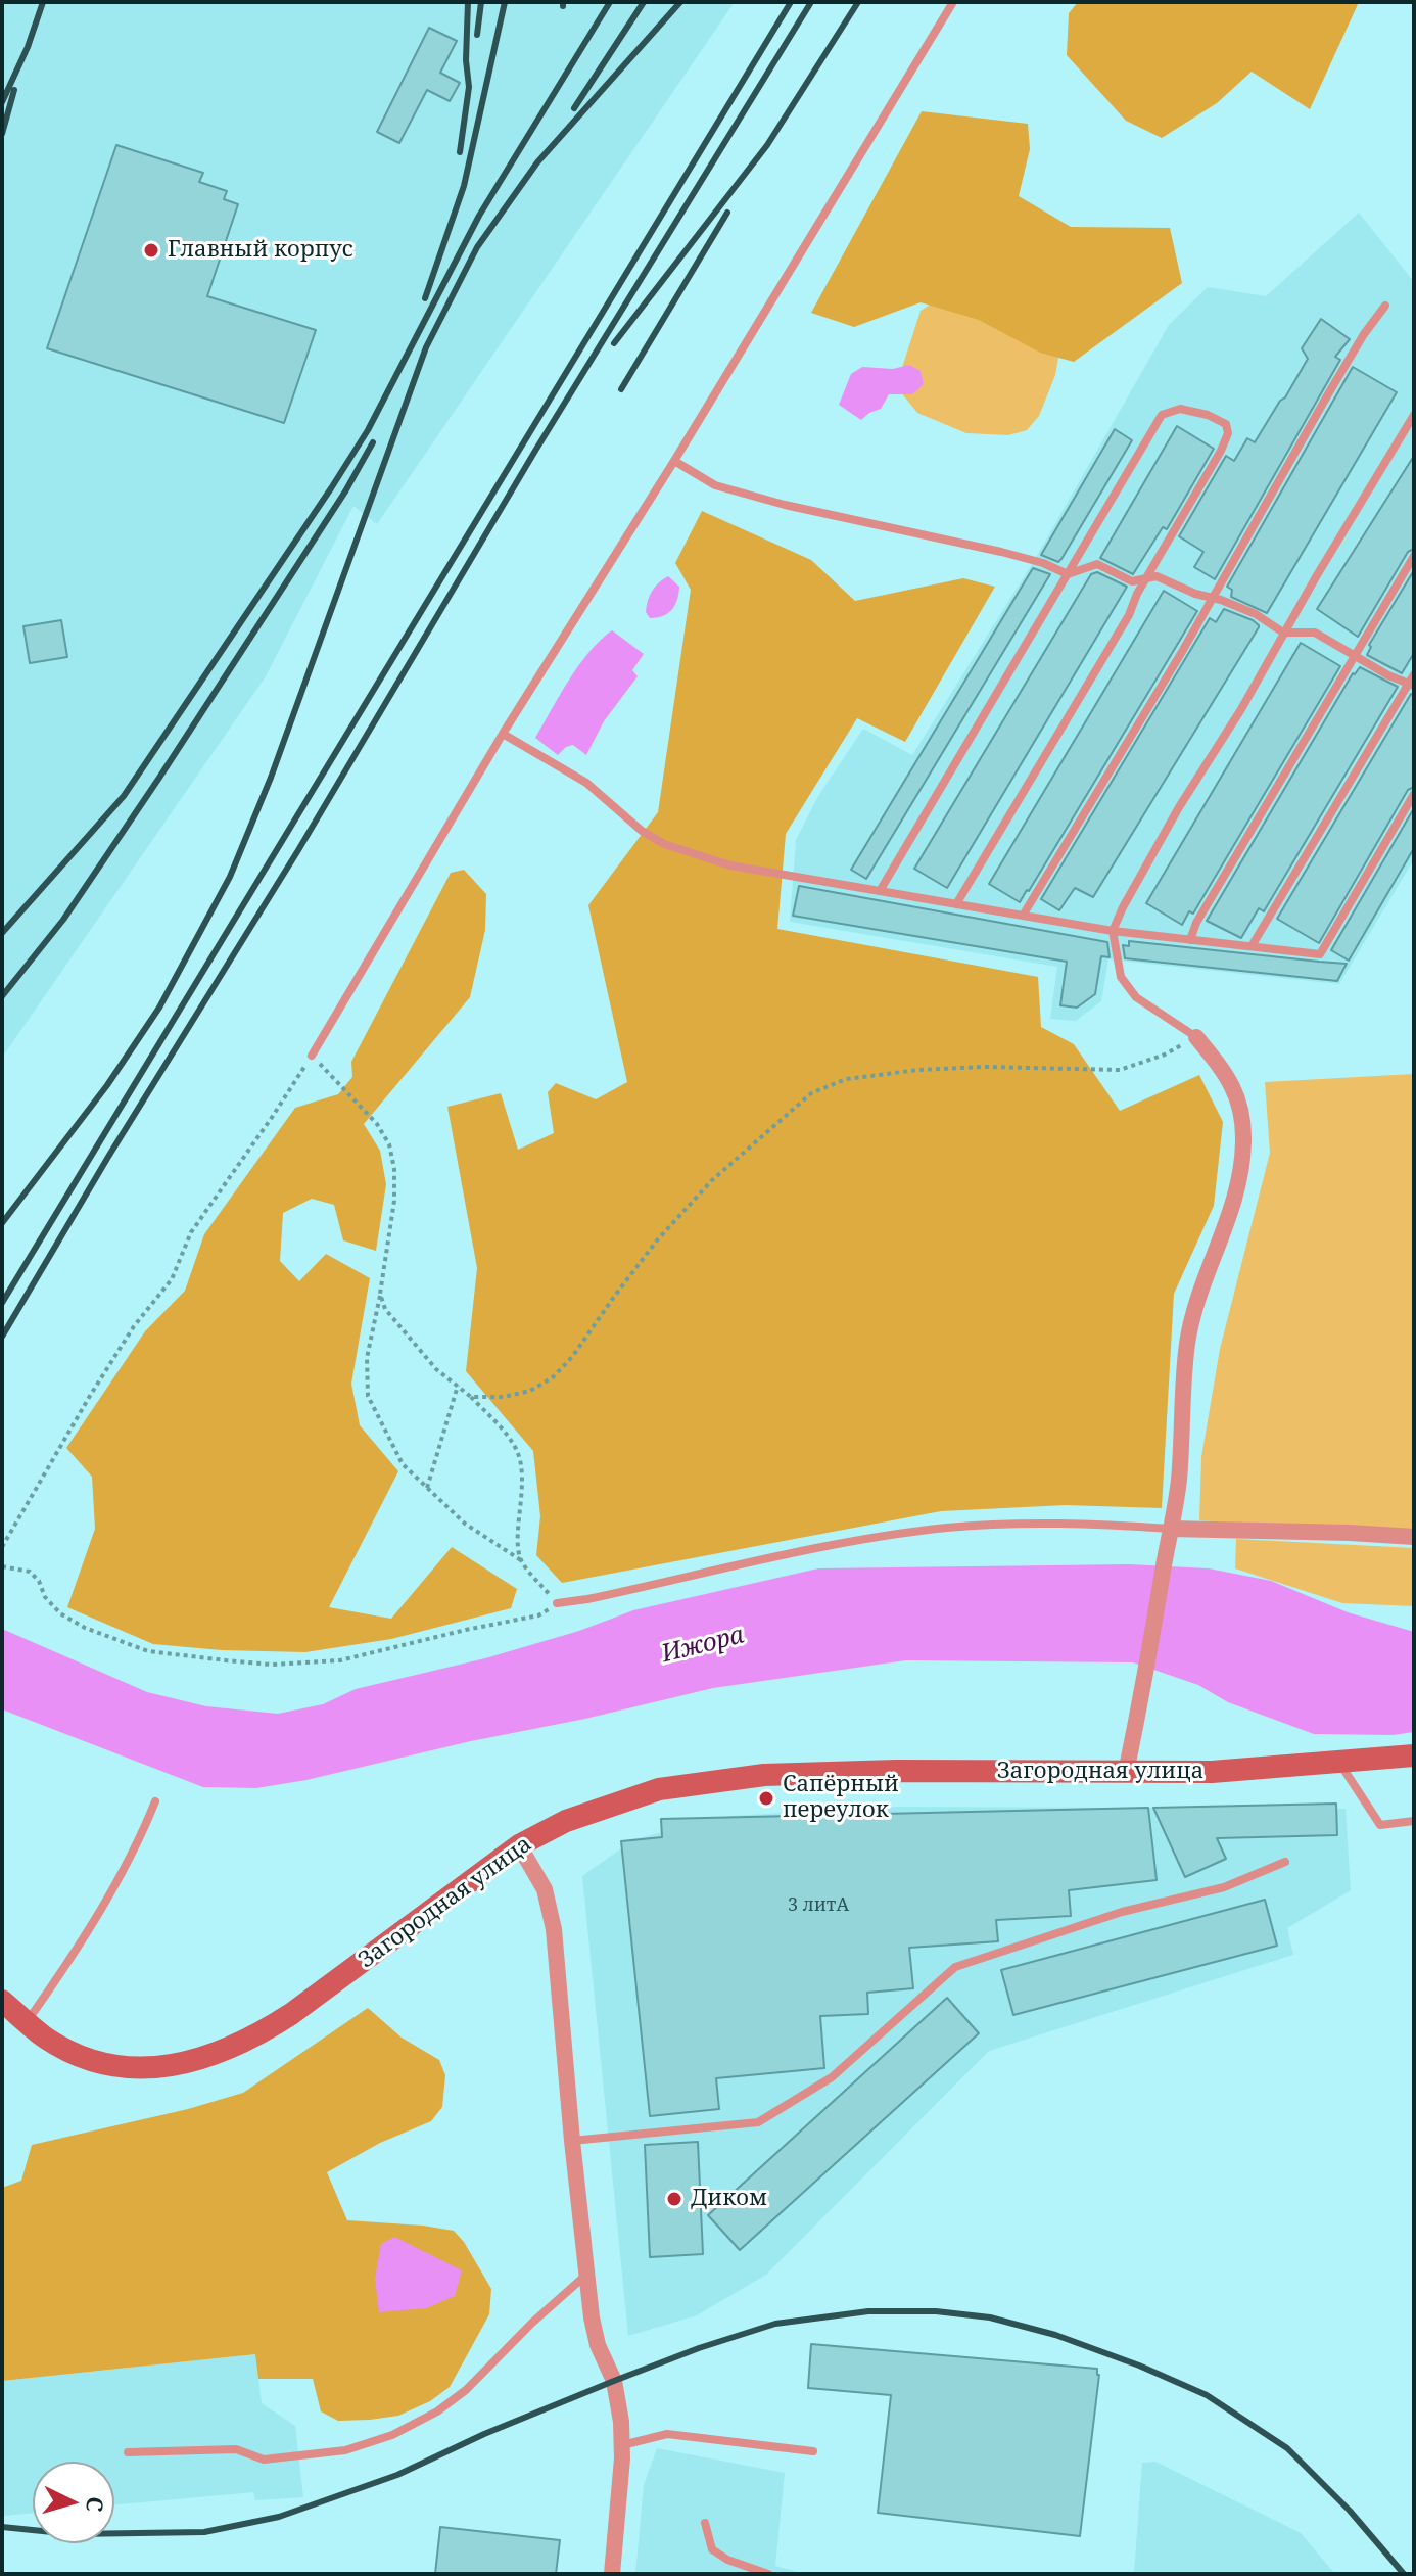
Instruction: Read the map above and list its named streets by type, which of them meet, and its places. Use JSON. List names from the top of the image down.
{
  "streets": {
    "main road": ["Загородная улица"]
  },
  "water": ["Ижора"],
  "places": ["Главный корпус", "Сапёрный переулок", "Диком"],
  "house_numbers": ["3 литА"],
  "north": "right"
}
